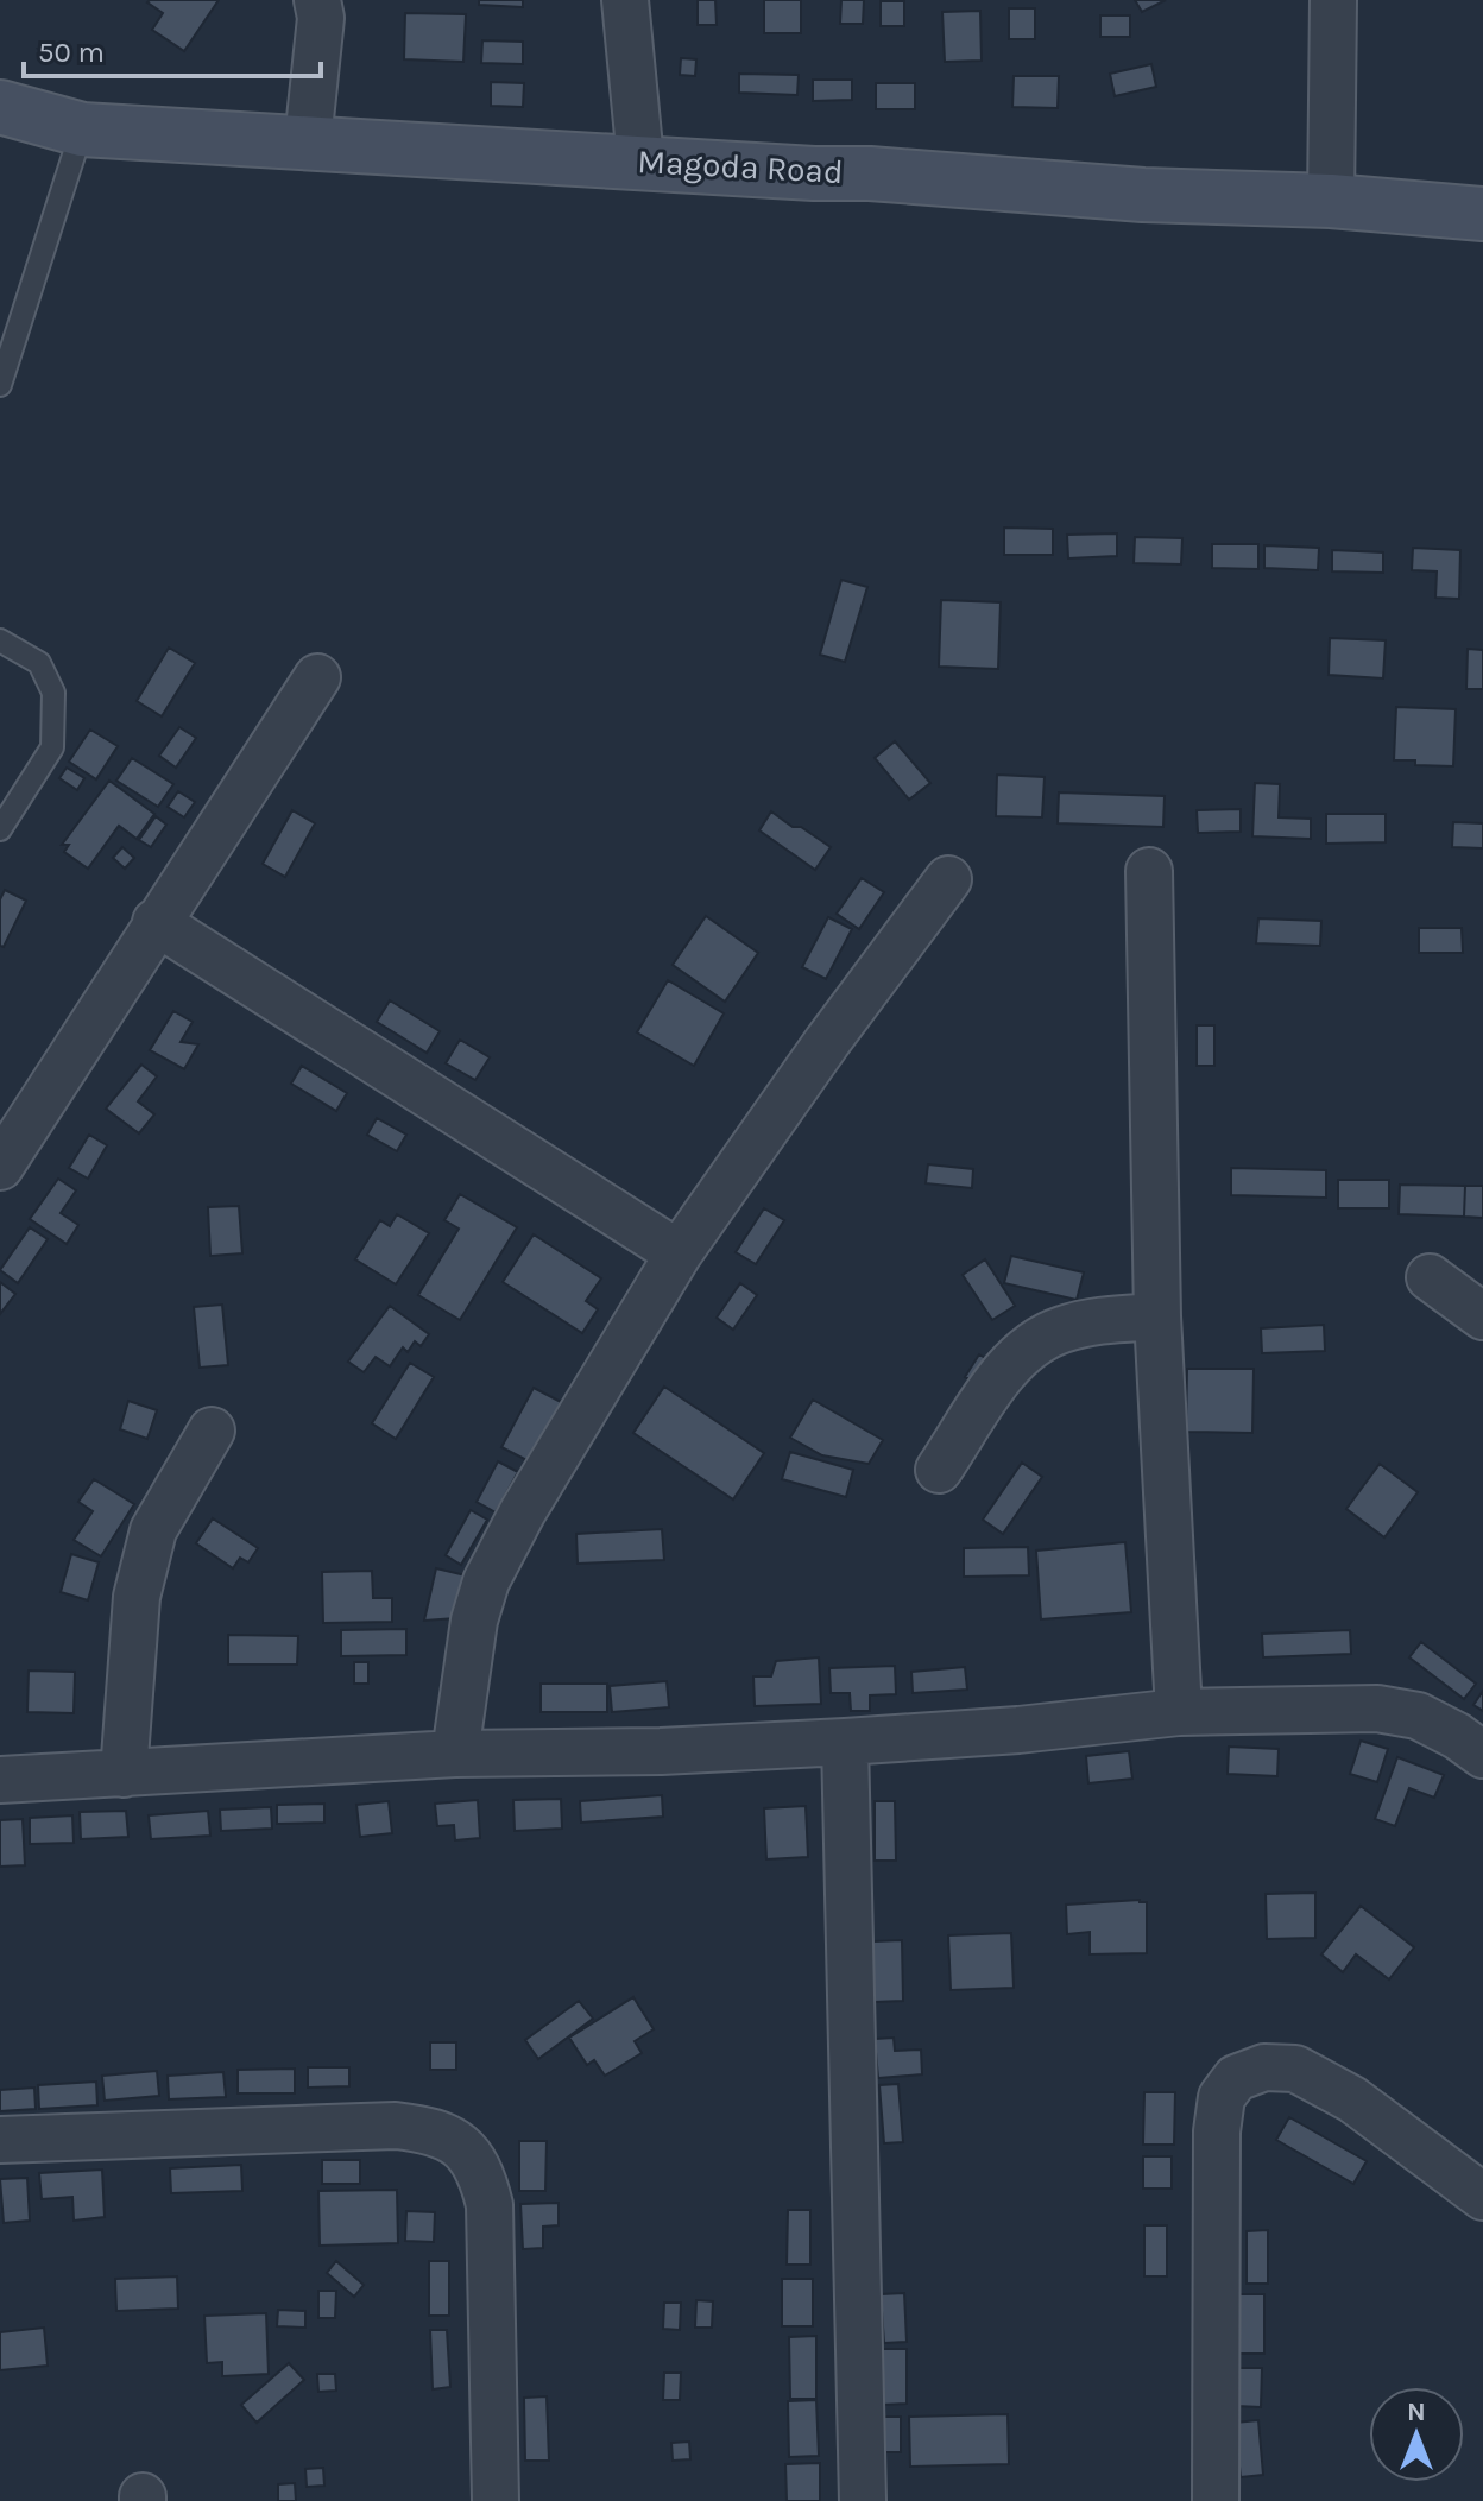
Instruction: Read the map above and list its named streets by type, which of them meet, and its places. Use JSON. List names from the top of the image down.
{
  "streets": {
    "street": ["Magoda Road"]
  },
  "scale_bar": "50 m",
  "north": "top"
}
